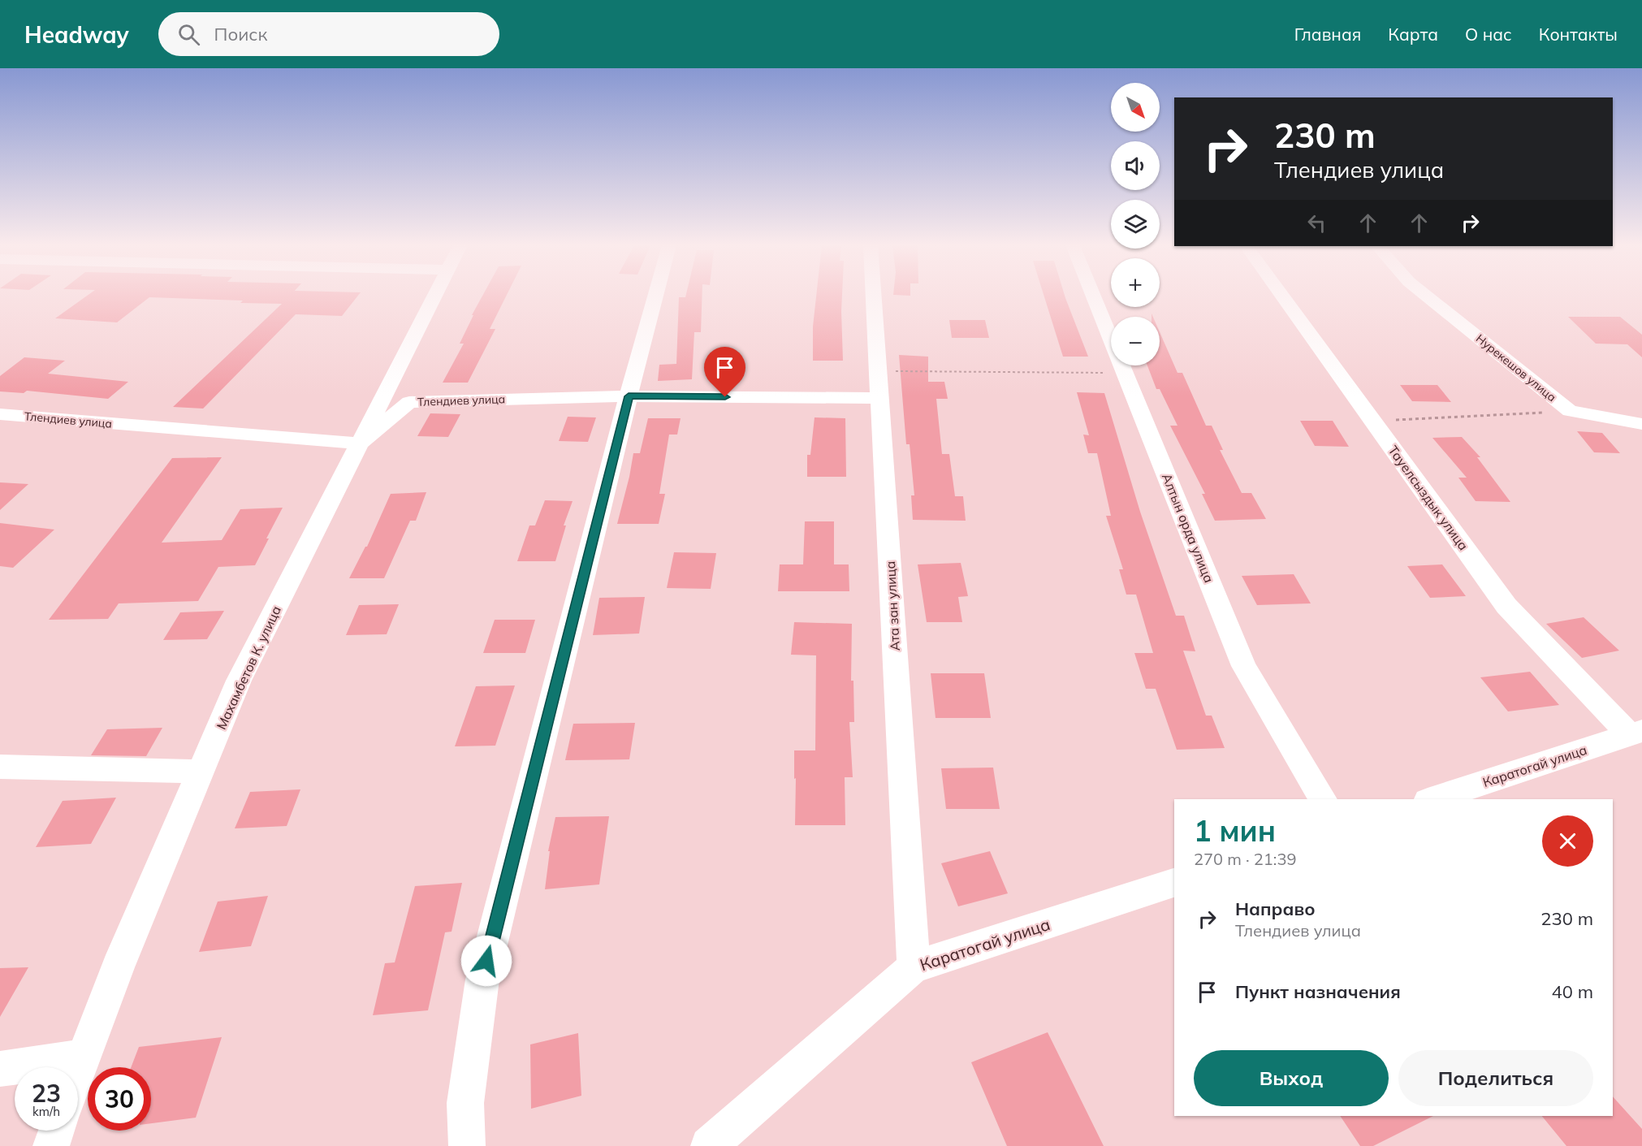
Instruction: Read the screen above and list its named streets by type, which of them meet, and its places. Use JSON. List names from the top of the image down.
{
  "streets": {
    "street": [
      "Нурекешов улица",
      "Тлендиев улица",
      "Тауелсыздык улица",
      "Алтын орда улица",
      "Ата зан улица",
      "Махамбетов К. улица",
      "Каратогай улица"
    ]
  },
  "crossings": [
    ["Тлендиев улица", "Ата зан улица"],
    ["Тлендиев улица", "Махамбетов К. улица"],
    ["Тауелсыздык улица", "Каратогай улица"],
    ["Ата зан улица", "Каратогай улица"]
  ],
  "north": "bottom right",
  "page": {
    "header": "Headway",
    "search": "Поиск",
    "nav": [
      "Главная",
      "Карта",
      "О нас",
      "Контакты"
    ],
    "map_buttons": ["+", "−"],
    "turn": ["230 m", "Тлендиев улица"],
    "heading": ["1 мин", "270 m · 21:39"],
    "list": [
      {
        "name": "Направо",
        "note": "Тлендиев улица",
        "value": "230 m"
      },
      {
        "name": "Пункт назначения",
        "value": "40 m"
      }
    ],
    "buttons": ["Выход", "Поделиться"],
    "speed": "23 km/h",
    "limit": "30"
  }
}
